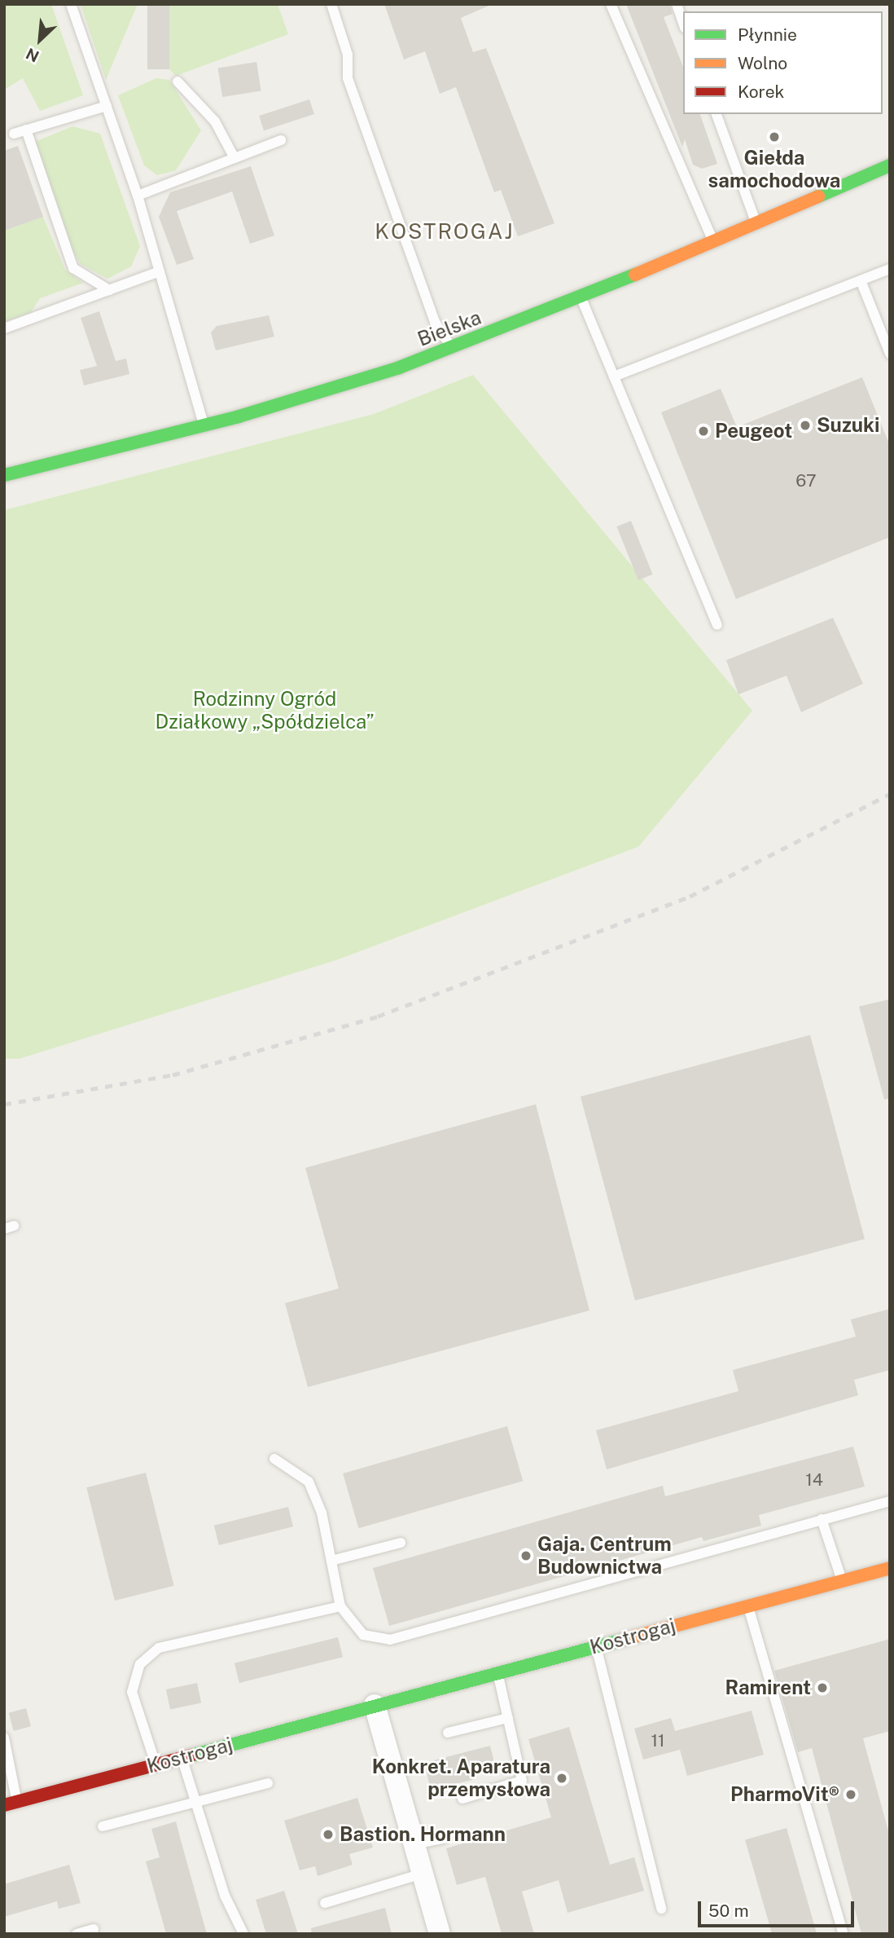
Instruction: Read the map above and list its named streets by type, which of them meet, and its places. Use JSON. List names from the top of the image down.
{
  "streets": {
    "main road": ["Bielska", "Kostrogaj"]
  },
  "districts": ["KOSTROGAJ"],
  "parks": ["Rodzinny Ogród Działkowy „Spółdzielca”"],
  "places": [
    "Giełda samochodowa",
    "Suzuki",
    "Peugeot",
    "Gaja. Centrum Budownictwa",
    "Ramirent",
    "Konkret. Aparatura przemysłowa",
    "PharmoVit®",
    "Bastion. Hormann"
  ],
  "house_numbers": ["67", "14", "11"],
  "legend": ["Płynnie", "Wolno", "Korek"],
  "scale_bar": "50 m",
  "north": "bottom left"
}
